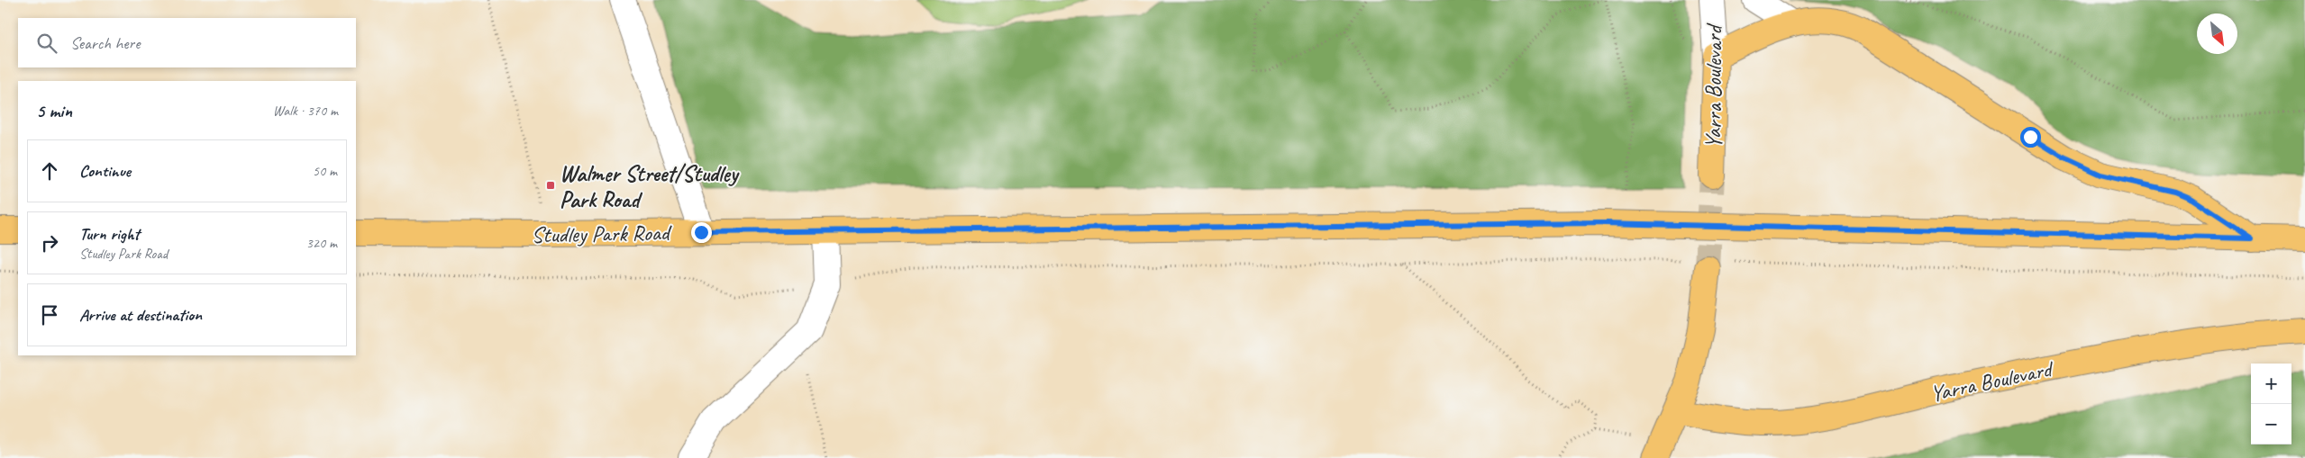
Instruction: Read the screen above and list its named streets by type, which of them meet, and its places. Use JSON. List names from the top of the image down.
{
  "streets": {
    "main road": ["Yarra Boulevard", "Studley Park Road"]
  },
  "places": {
    "transit": ["Walmer Street/Studley Park Road"]
  },
  "north": "bottom right",
  "page": {
    "search": "Search here",
    "heading": ["5 min", "Walk · 370 m"],
    "list": [
      ["Continue", "50 m"],
      ["Turn right", "Studley Park Road", "320 m"],
      "Arrive at destination"
    ],
    "map_buttons": ["+", "−"]
  }
}
